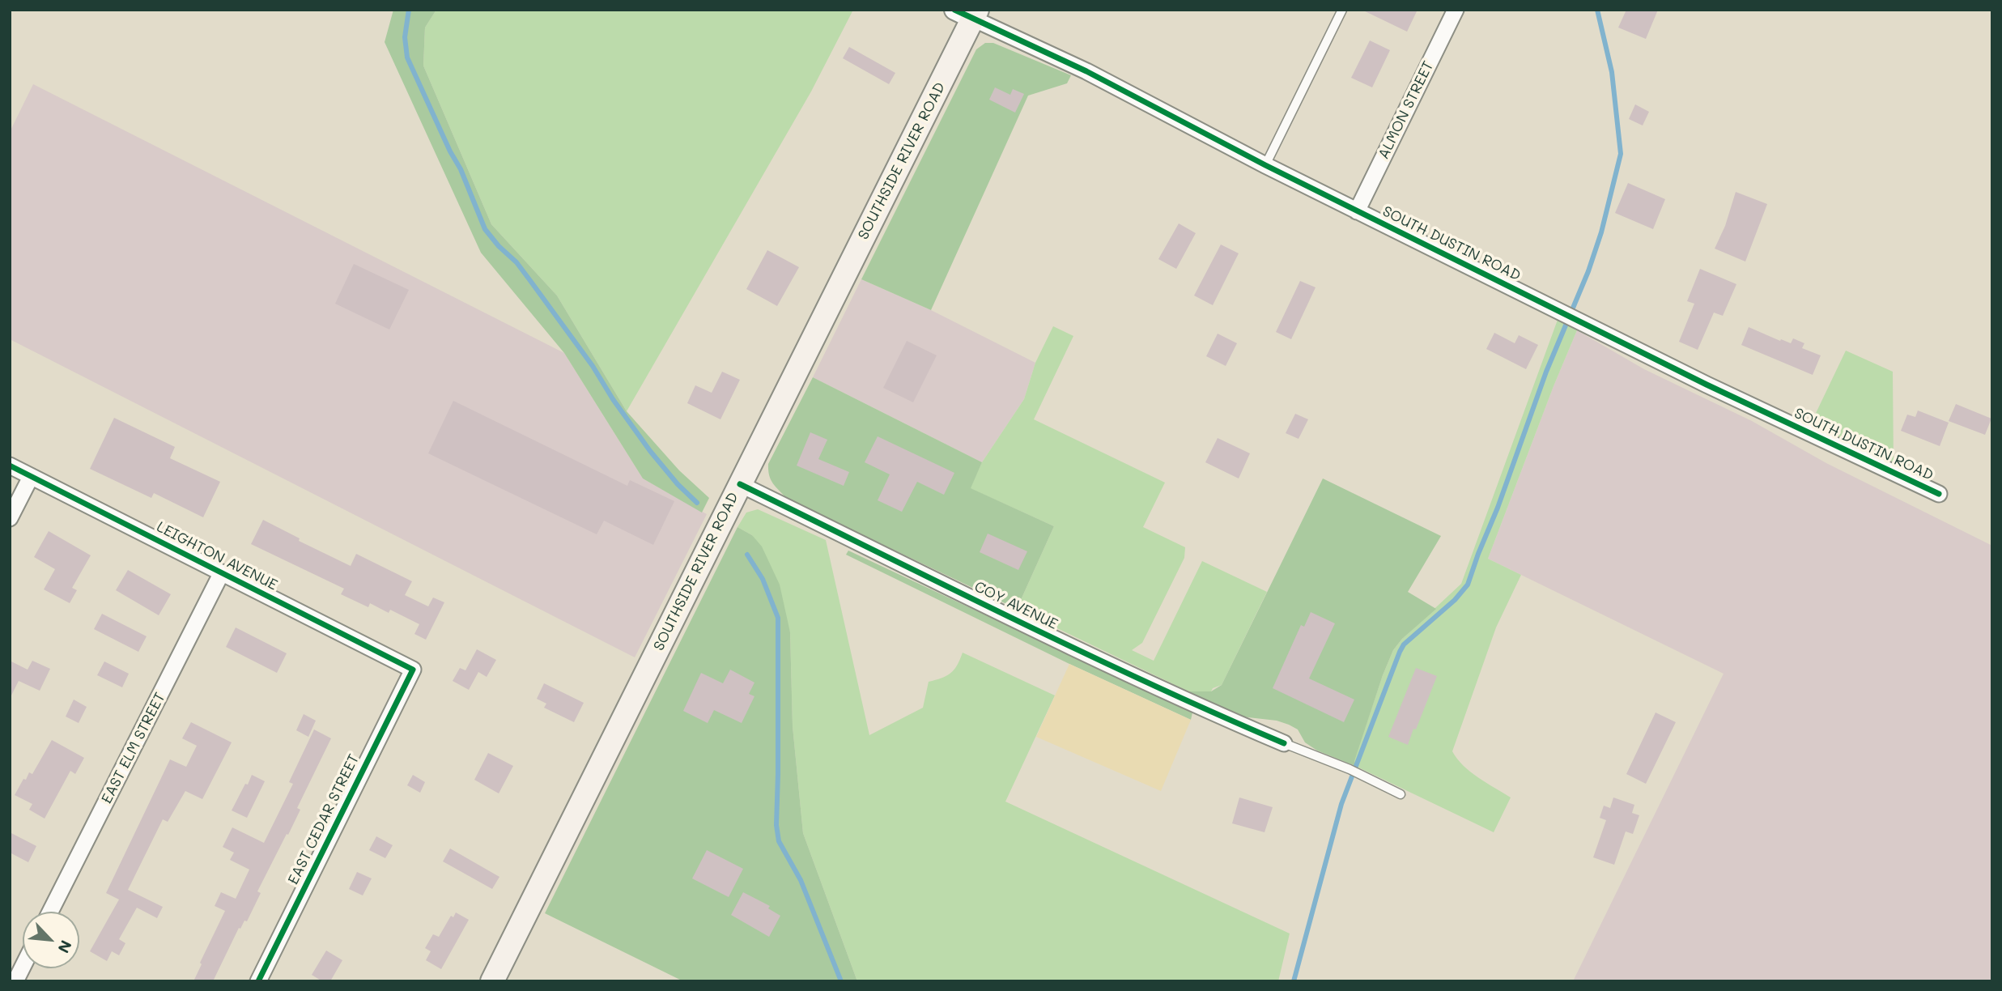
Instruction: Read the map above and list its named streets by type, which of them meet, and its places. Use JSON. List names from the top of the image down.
{
  "streets": {
    "main road": ["SOUTHSIDE RIVER ROAD"],
    "street": [
      "ALMON STREET",
      "SOUTH DUSTIN ROAD",
      "LEIGHTON AVENUE",
      "COY AVENUE",
      "EAST ELM STREET",
      "EAST CEDAR STREET"
    ]
  },
  "crossings": [
    ["ALMON STREET", "SOUTH DUSTIN ROAD"],
    ["SOUTHSIDE RIVER ROAD", "SOUTH DUSTIN ROAD"],
    ["SOUTHSIDE RIVER ROAD", "COY AVENUE"],
    ["LEIGHTON AVENUE", "EAST ELM STREET"],
    ["LEIGHTON AVENUE", "EAST CEDAR STREET"]
  ],
  "north": "bottom right"
}
